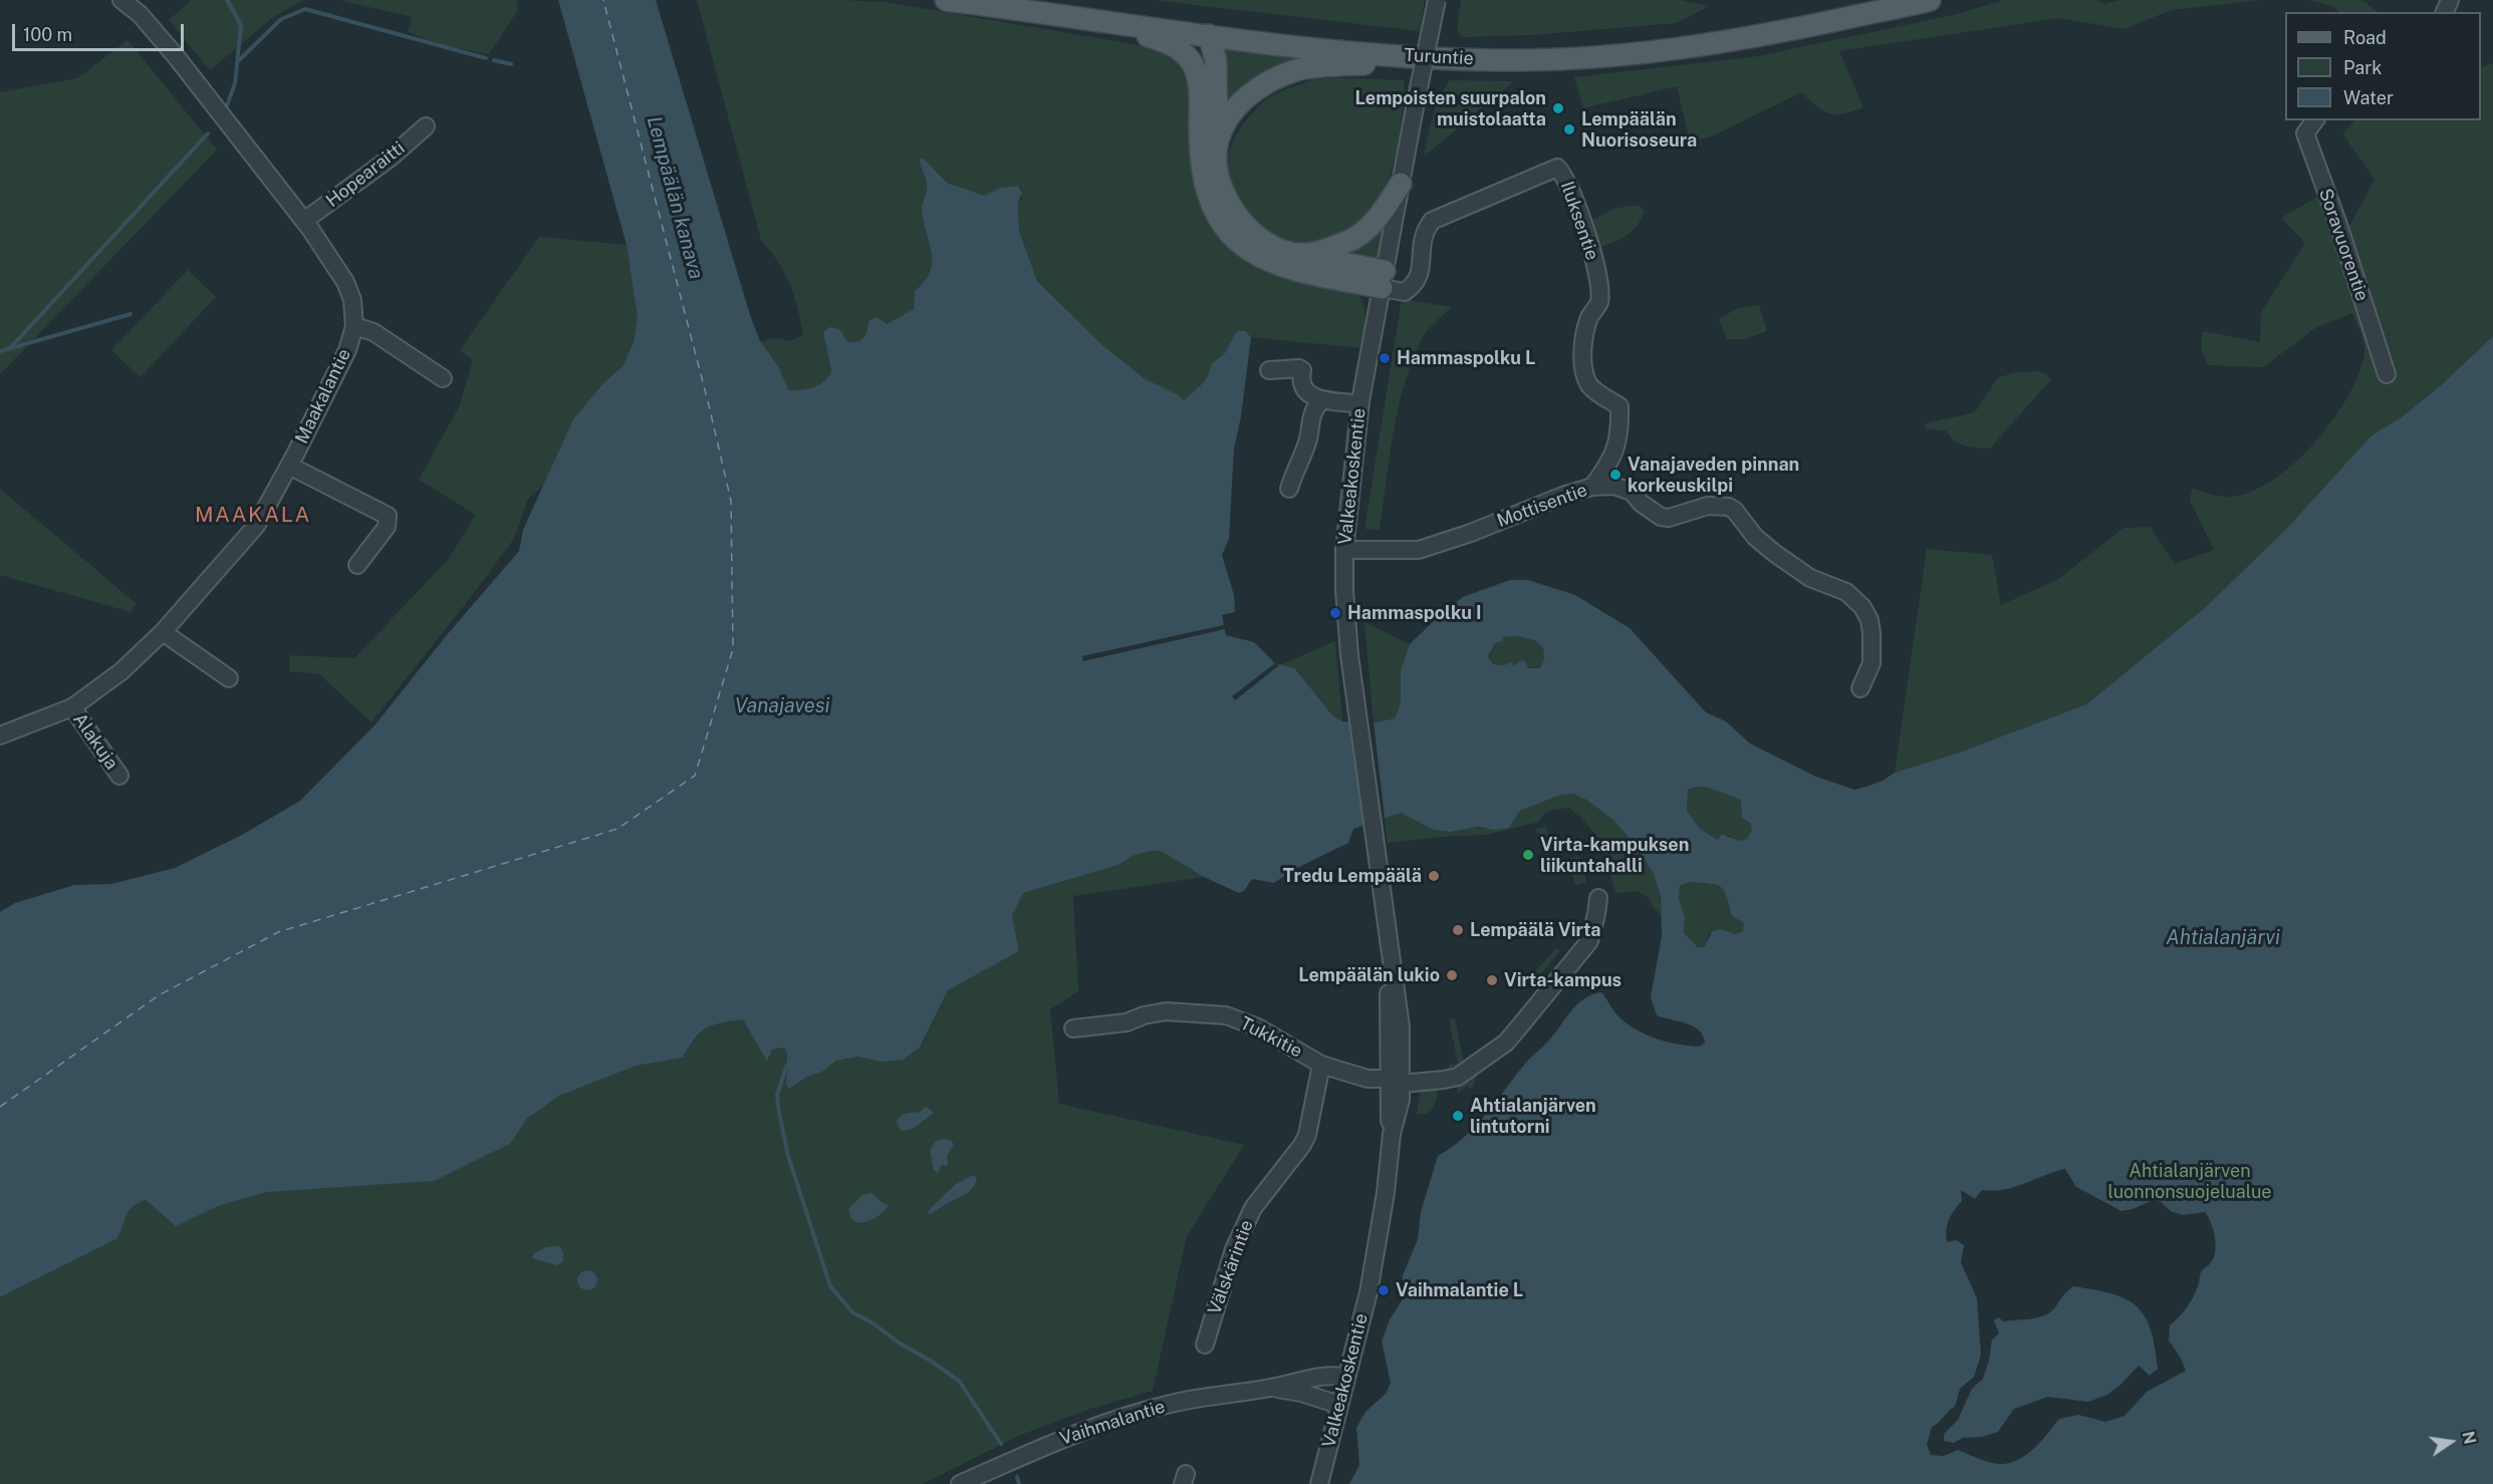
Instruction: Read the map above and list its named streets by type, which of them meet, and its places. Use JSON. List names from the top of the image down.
{
  "streets": {
    "main road": ["Turuntie"],
    "street": [
      "Hopearaitti",
      "Iluksentie",
      "Soravuorentie",
      "Maakalantie",
      "Valkeakoskentie",
      "Mottisentie",
      "Alakuja",
      "Tukkitie",
      "Välskärintie",
      "Vaihmalantie"
    ]
  },
  "crossings": [
    ["Hopearaitti", "Maakalantie"],
    ["Iluksentie", "Valkeakoskentie"],
    ["Iluksentie", "Mottisentie"],
    ["Maakalantie", "Alakuja"],
    ["Valkeakoskentie", "Mottisentie"],
    ["Valkeakoskentie", "Tukkitie"],
    ["Valkeakoskentie", "Vaihmalantie"],
    ["Tukkitie", "Välskärintie"]
  ],
  "districts": ["MAAKALA"],
  "water": ["Lempäälän kanava", "Vanajavesi", "Ahtialanjärvi"],
  "parks": ["Ahtialanjärven luonnonsuojelualue"],
  "places": [
    "Lempoisten suurpalon muistolaatta",
    "Lempäälän Nuorisoseura",
    "Hammaspolku L",
    "Vanajaveden pinnan korkeuskilpi",
    "Hammaspolku I",
    "Virta-kampuksen liikuntahalli",
    "Tredu Lempäälä",
    "Lempäälä Virta",
    "Lempäälän lukio",
    "Virta-kampus",
    "Ahtialanjärven lintutorni",
    "Vaihmalantie L"
  ],
  "legend": ["Road", "Park", "Water"],
  "scale_bar": "100 m",
  "north": "right"
}
